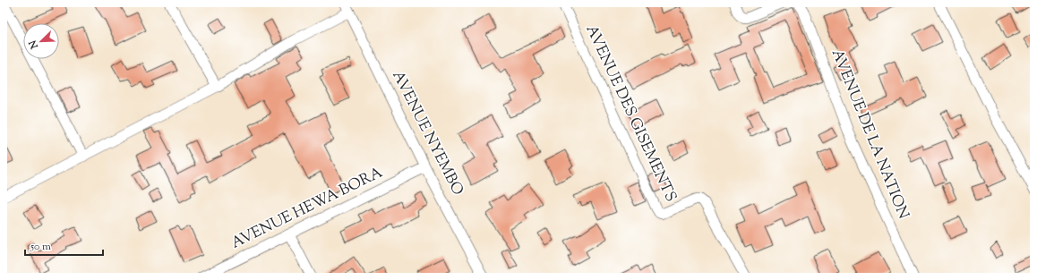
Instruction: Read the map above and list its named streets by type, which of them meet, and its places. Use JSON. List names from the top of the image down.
{
  "streets": {
    "street": [
      "AVENUE DES GISEMENTS",
      "AVENUE NYEMBO",
      "AVENUE DE LA NATION",
      "AVENUE HEWA BORA"
    ]
  },
  "crossings": [
    ["AVENUE NYEMBO", "AVENUE HEWA BORA"]
  ],
  "scale_bar": "50 m",
  "north": "bottom left"
}
